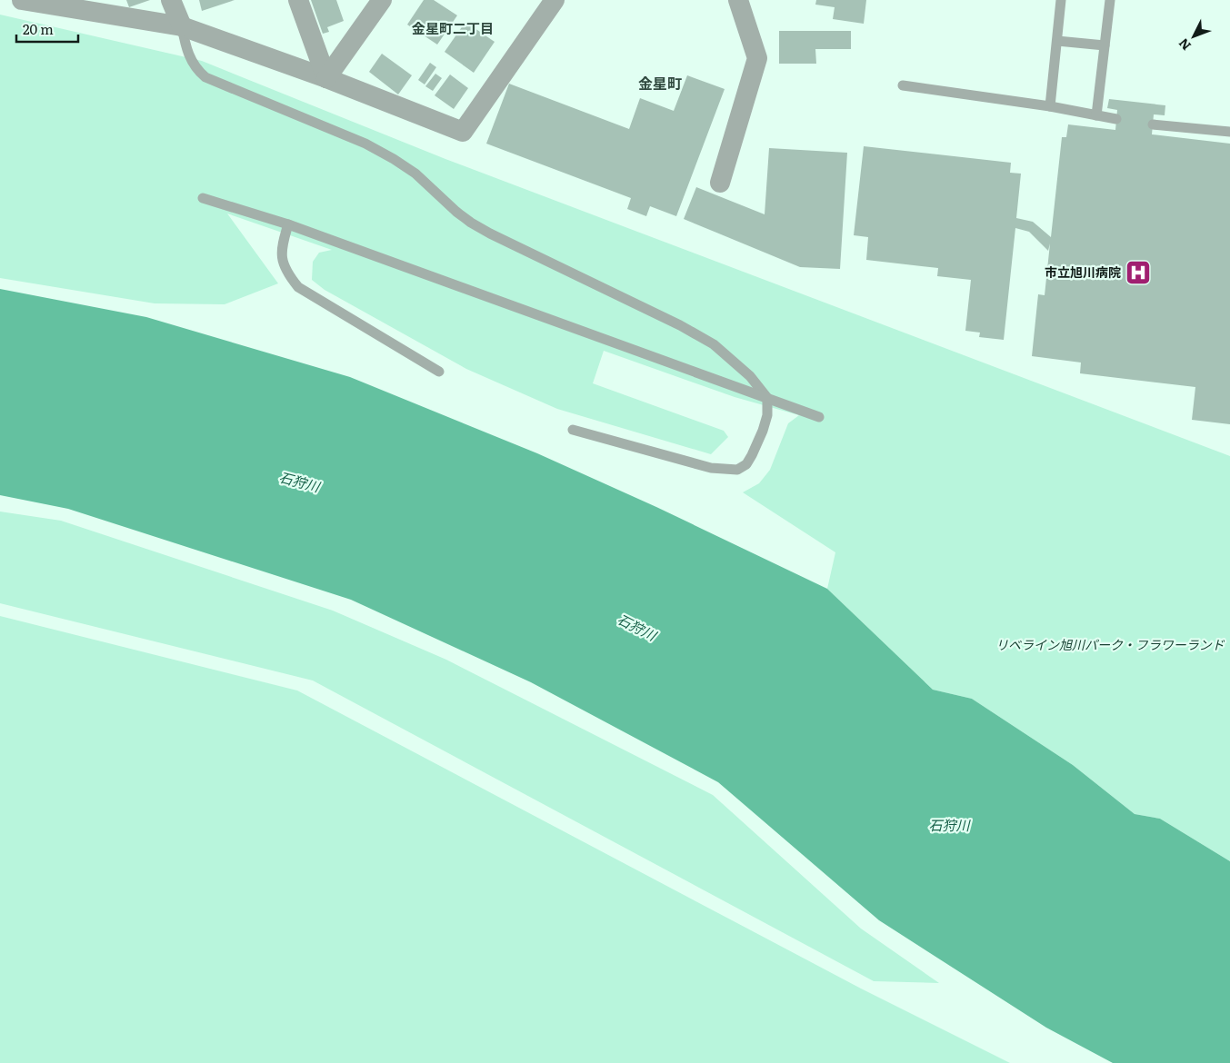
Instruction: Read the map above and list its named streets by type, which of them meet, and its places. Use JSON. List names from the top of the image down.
{
  "districts": ["金星町二丁目", "金星町"],
  "water": ["石狩川"],
  "parks": ["リベライン旭川パーク・フラワーランド"],
  "places": {
    "hospital": ["市立旭川病院"]
  },
  "scale_bar": "20 m",
  "north": "bottom left"
}
